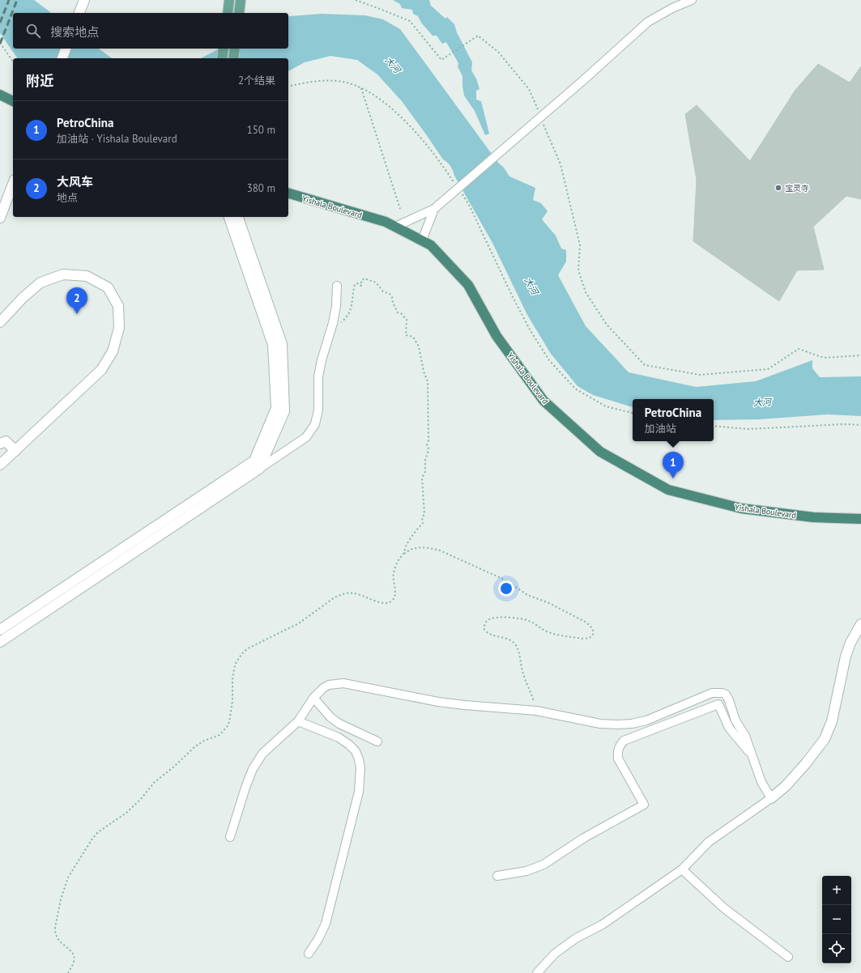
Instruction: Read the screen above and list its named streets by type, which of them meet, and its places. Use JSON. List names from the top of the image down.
{
  "streets": {
    "highway": ["Yishala Boulevard"]
  },
  "water": ["大河"],
  "places": ["宝灵寺"],
  "page": {
    "search": "搜索地点",
    "heading": ["附近", "2个结果"],
    "list": [
      {
        "mark": "1",
        "name": "PetroChina",
        "note": "加油站 · Yishala Boulevard",
        "value": "150 m"
      },
      {
        "mark": "2",
        "name": "大风车",
        "note": "地点",
        "value": "380 m"
      }
    ],
    "pins": ["2", "1"],
    "popup": ["PetroChina", "加油站"],
    "map_buttons": ["+", "−"]
  }
}
